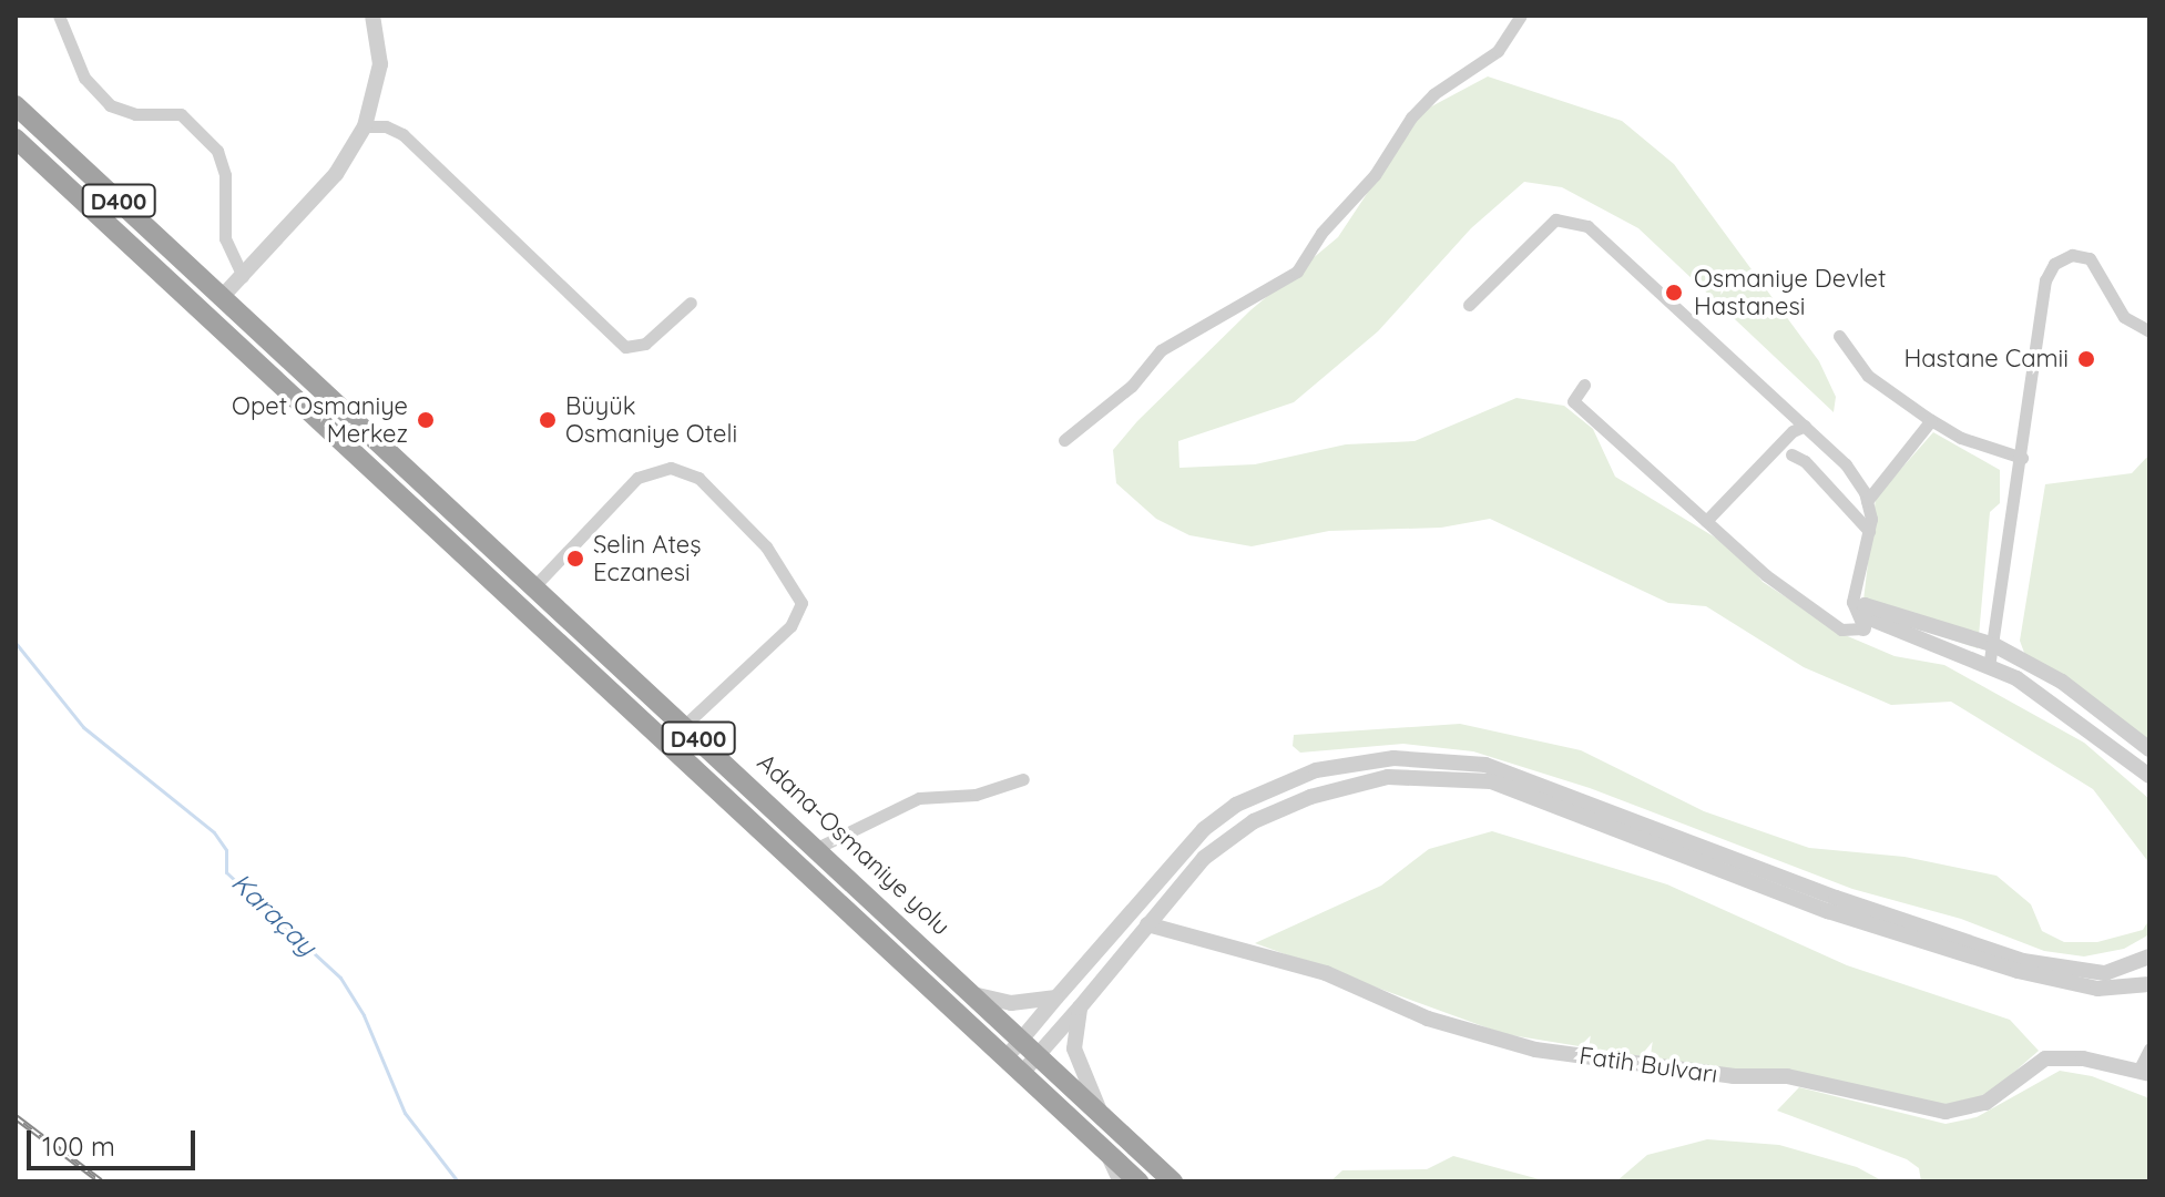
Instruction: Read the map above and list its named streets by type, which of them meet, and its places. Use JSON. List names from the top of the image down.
{
  "streets": {
    "highway": ["D400", "Adana-Osmaniye yolu"],
    "street": ["Fatih Bulvarı"]
  },
  "crossings": [
    ["D400", "Adana-Osmaniye yolu"]
  ],
  "water": ["Karaçay"],
  "places": [
    "Osmaniye Devlet Hastanesi",
    "Hastane Camii",
    "Opet Osmaniye Merkez",
    "Büyük Osmaniye Oteli",
    "Selin Ateş Eczanesi"
  ],
  "scale_bar": "100 m"
}
